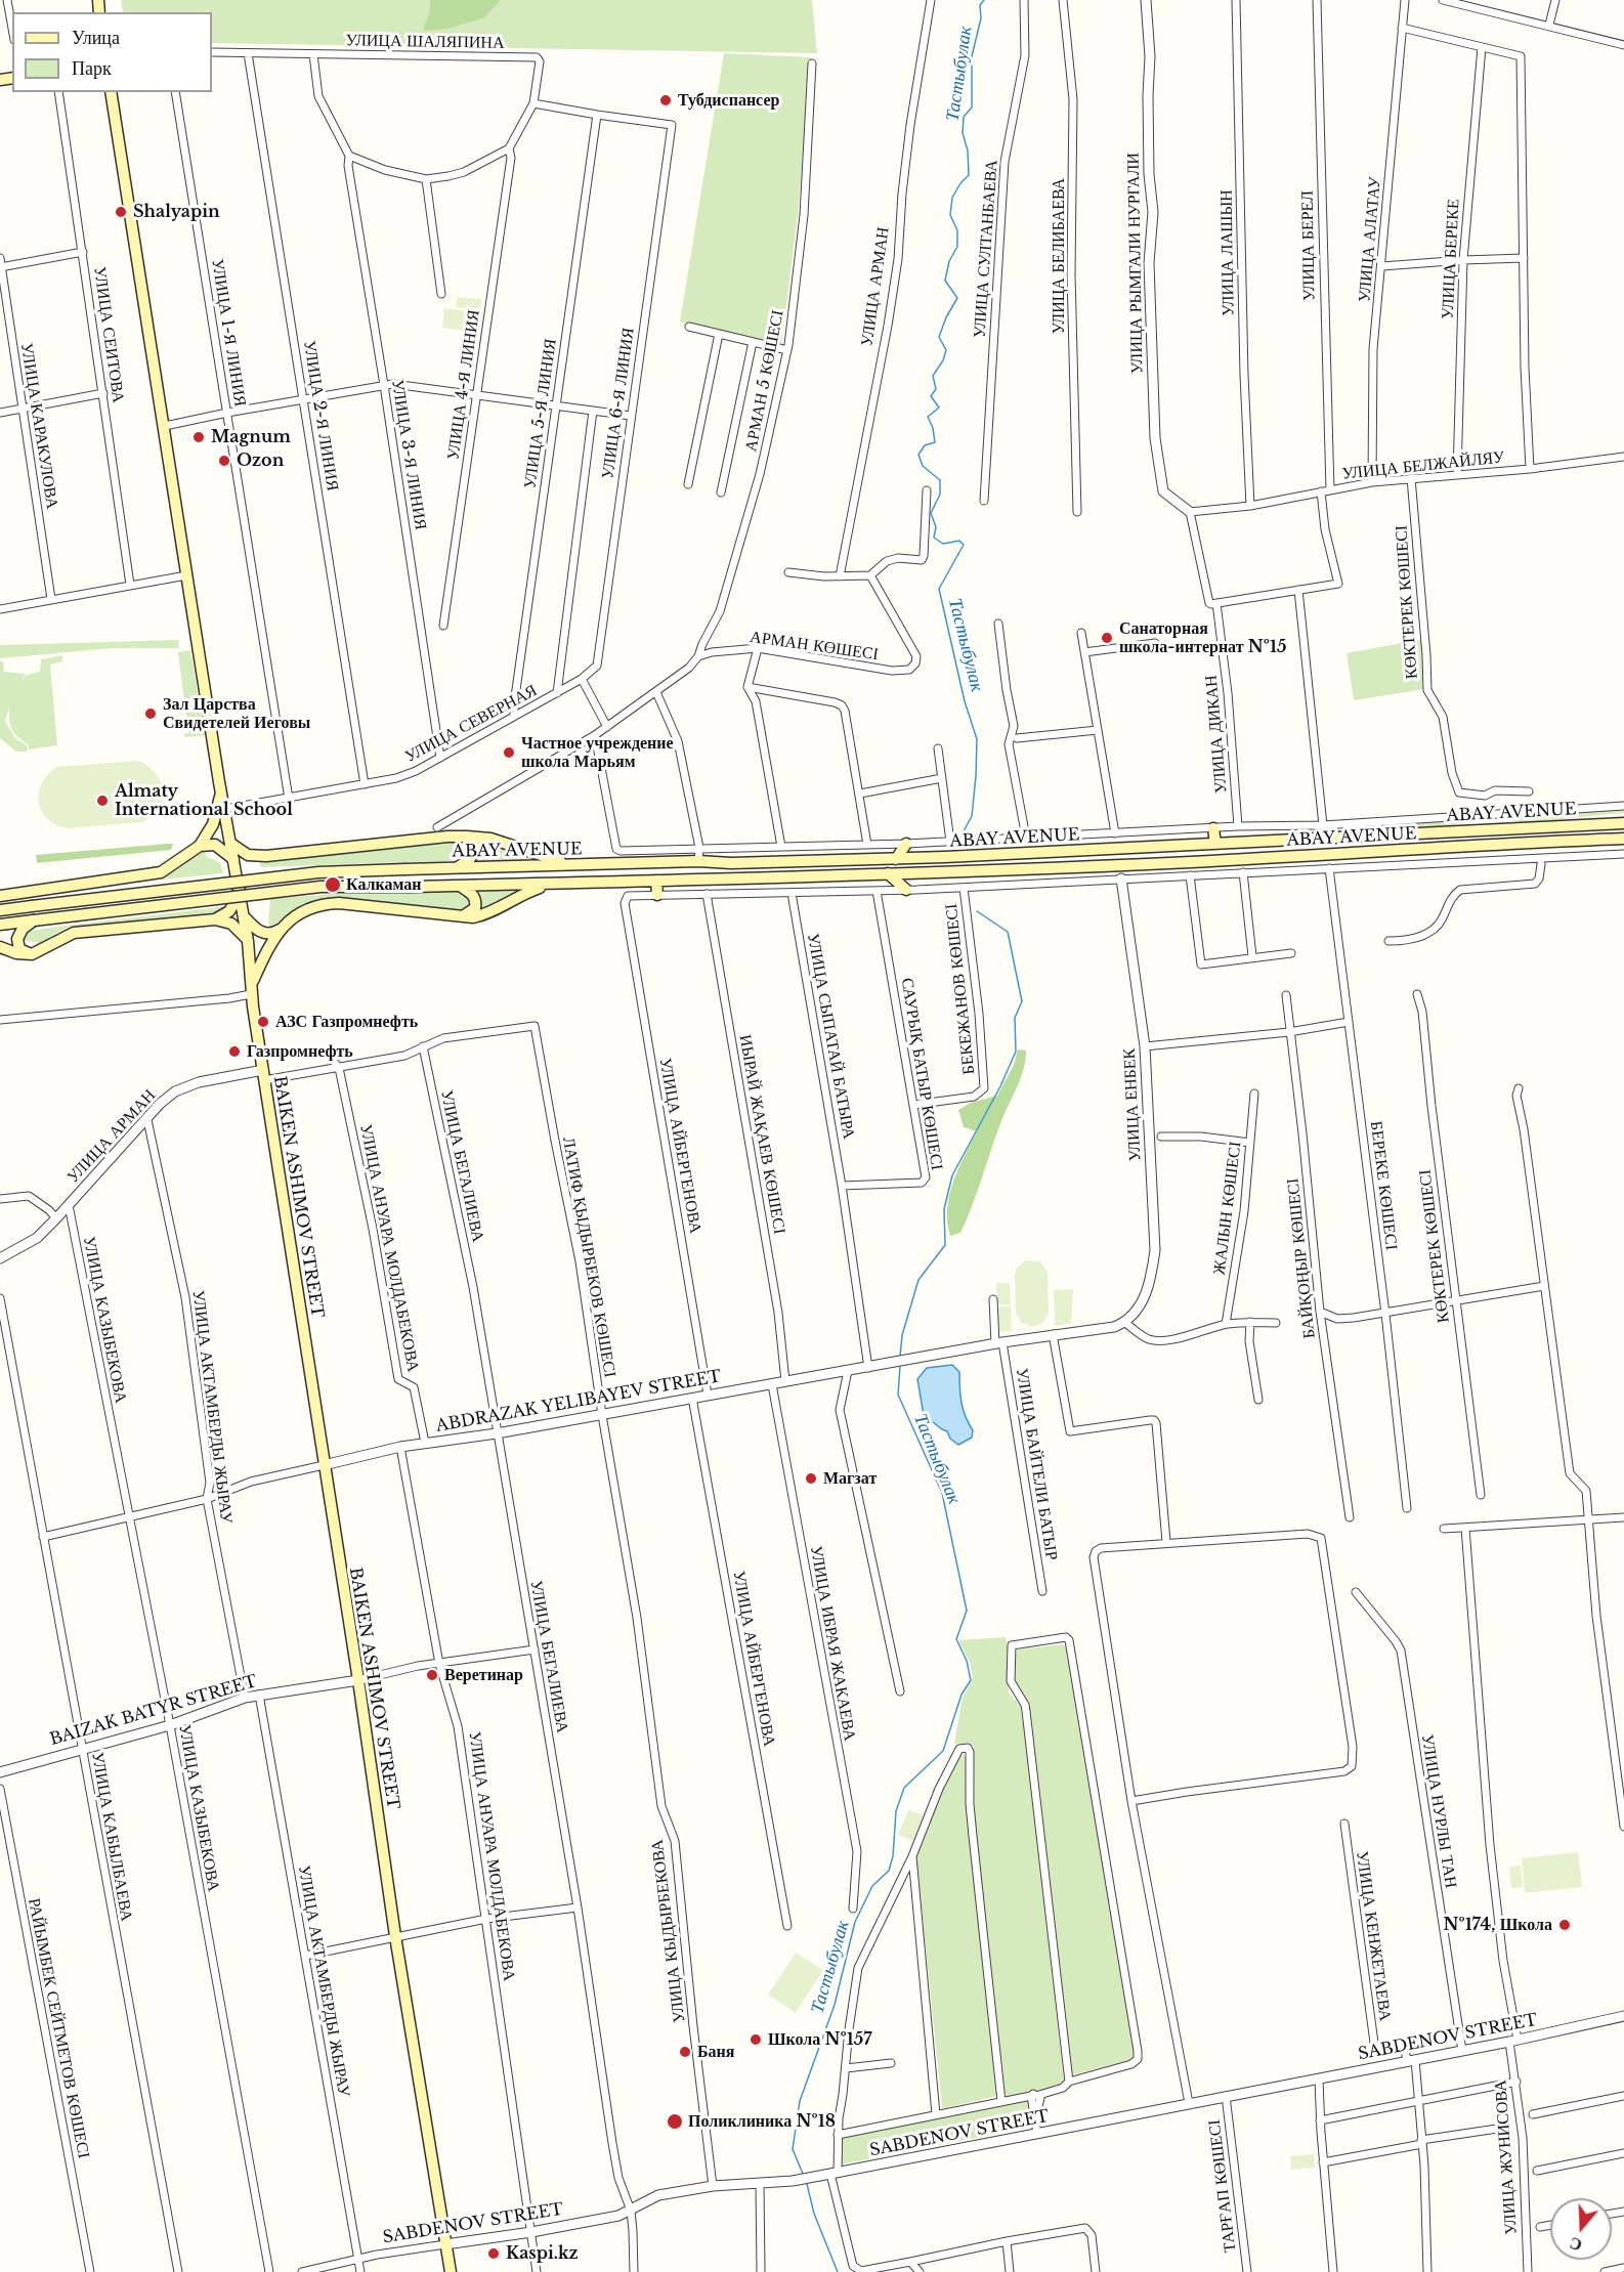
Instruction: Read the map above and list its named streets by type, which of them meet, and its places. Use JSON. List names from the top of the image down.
{
  "streets": {
    "main road": ["ABAY AVENUE", "BAIKEN ASHIMOV STREET"],
    "street": [
      "УЛИЦА ШАЛЯПИНА",
      "УЛИЦА АЛАТАУ",
      "УЛИЦА БЕРЕЛ",
      "УЛИЦА СУЛТАНБАЕВА",
      "УЛИЦА ЛАШЫН",
      "УЛИЦА БЕЛИБАЕВА",
      "УЛИЦА БЕРЕКЕ",
      "УЛИЦА РЫМГАЛИ НУРГАЛИ",
      "УЛИЦА АРМАН",
      "УЛИЦА 1-Я ЛИНИЯ",
      "УЛИЦА СЕИТОВА",
      "АРМАН 5 КӨШЕСІ",
      "УЛИЦА 4-Я ЛИНИЯ",
      "УЛИЦА 6-Я ЛИНИЯ",
      "УЛИЦА 5-Я ЛИНИЯ",
      "УЛИЦА 2-Я ЛИНИЯ",
      "УЛИЦА КАРАКУЛОВА",
      "УЛИЦА 3-Я ЛИНИЯ",
      "УЛИЦА БЕЛЖАЙЛЯУ",
      "КӨКТЕРЕК КӨШЕСІ",
      "АРМАН КӨШЕСІ",
      "УЛИЦА СЕВЕРНАЯ",
      "УЛИЦА ДИКАН",
      "БЕКЕЖАНОВ КӨШЕСІ",
      "УЛИЦА СЫПАТАЙ БАТЫРА",
      "САУРЫҚ БАТЫР КӨШЕСІ",
      "УЛИЦА ЕНБЕК",
      "ИЫРАЙ ЖАҚАЕВ КӨШЕСІ",
      "УЛИЦА АЙБЕРГЕНОВА",
      "УЛИЦА БЕГАЛИЕВА",
      "БЕРЕКЕ КӨШЕСІ",
      "ЖАЛЫН КӨШЕСІ",
      "УЛИЦА АНУАРА МОЛДАБЕКОВА",
      "ЛАТИФ ҚЫДЫРБЕКОВ КӨШЕСІ",
      "БАЙҚОҢЫР КӨШЕСІ",
      "УЛИЦА КАЗЫБЕКОВА",
      "ABDRAZAK YELIBAYEV STREET",
      "УЛИЦА АКТАМБЕРДЫ ЖЫРАУ",
      "УЛИЦА БАЙТЕЛИ БАТЫР",
      "УЛИЦА ИБРАЯ ЖАКАЕВА",
      "BAIZAK BATYR STREET",
      "УЛИЦА НУРЛЫ ТАН",
      "УЛИЦА КАБЫЛБАЕВА",
      "УЛИЦА КЫДЫРБЕКОВА",
      "УЛИЦА КЕНЖЕТАЕВА",
      "РАЙЫМБЕК СЕЙТМЕТОВ КӨШЕСІ",
      "SABDENOV STREET",
      "УЛИЦА ЖУНИСОВА",
      "ТАРҒАП КӨШЕСІ"
    ]
  },
  "crossings": [
    ["УЛИЦА ШАЛЯПИНА", "УЛИЦА 2-Я ЛИНИЯ"],
    ["УЛИЦА АЛАТАУ", "УЛИЦА БЕЛЖАЙЛЯУ"],
    ["УЛИЦА БЕРЕЛ", "УЛИЦА БЕЛЖАЙЛЯУ"],
    ["УЛИЦА ЛАШЫН", "УЛИЦА БЕЛЖАЙЛЯУ"],
    ["УЛИЦА БЕРЕКЕ", "УЛИЦА БЕЛЖАЙЛЯУ"],
    ["УЛИЦА РЫМГАЛИ НУРГАЛИ", "УЛИЦА БЕЛЖАЙЛЯУ"],
    ["УЛИЦА РЫМГАЛИ НУРГАЛИ", "УЛИЦА ДИКАН"],
    ["УЛИЦА АРМАН", "BAIKEN ASHIMOV STREET"],
    ["УЛИЦА АРМАН", "УЛИЦА КАЗЫБЕКОВА"],
    ["УЛИЦА АРМАН", "УЛИЦА АКТАМБЕРДЫ ЖЫРАУ"],
    ["УЛИЦА 1-Я ЛИНИЯ", "УЛИЦА СЕВЕРНАЯ"],
    ["АРМАН 5 КӨШЕСІ", "АРМАН КӨШЕСІ"],
    ["УЛИЦА 6-Я ЛИНИЯ", "УЛИЦА 5-Я ЛИНИЯ"],
    ["УЛИЦА 6-Я ЛИНИЯ", "УЛИЦА СЕВЕРНАЯ"],
    ["УЛИЦА 5-Я ЛИНИЯ", "УЛИЦА СЕВЕРНАЯ"],
    ["УЛИЦА 2-Я ЛИНИЯ", "УЛИЦА СЕВЕРНАЯ"],
    ["УЛИЦА 3-Я ЛИНИЯ", "УЛИЦА СЕВЕРНАЯ"],
    ["УЛИЦА БЕЛЖАЙЛЯУ", "КӨКТЕРЕК КӨШЕСІ"],
    ["УЛИЦА БЕЛЖАЙЛЯУ", "УЛИЦА ДИКАН"],
    ["УЛИЦА СЕВЕРНАЯ", "BAIKEN ASHIMOV STREET"],
    ["БЕКЕЖАНОВ КӨШЕСІ", "САУРЫҚ БАТЫР КӨШЕСІ"],
    ["УЛИЦА СЫПАТАЙ БАТЫРА", "САУРЫҚ БАТЫР КӨШЕСІ"],
    ["УЛИЦА СЫПАТАЙ БАТЫРА", "ABDRAZAK YELIBAYEV STREET"],
    ["УЛИЦА ЕНБЕК", "ABDRAZAK YELIBAYEV STREET"],
    ["ИЫРАЙ ЖАҚАЕВ КӨШЕСІ", "ABDRAZAK YELIBAYEV STREET"],
    ["УЛИЦА АЙБЕРГЕНОВА", "ABDRAZAK YELIBAYEV STREET"],
    ["УЛИЦА БЕГАЛИЕВА", "ЛАТИФ ҚЫДЫРБЕКОВ КӨШЕСІ"],
    ["УЛИЦА БЕГАЛИЕВА", "ABDRAZAK YELIBAYEV STREET"],
    ["УЛИЦА БЕГАЛИЕВА", "BAIZAK BATYR STREET"],
    ["УЛИЦА БЕГАЛИЕВА", "SABDENOV STREET"],
    ["BAIKEN ASHIMOV STREET", "ABDRAZAK YELIBAYEV STREET"],
    ["BAIKEN ASHIMOV STREET", "BAIZAK BATYR STREET"],
    ["BAIKEN ASHIMOV STREET", "SABDENOV STREET"],
    ["УЛИЦА АНУАРА МОЛДАБЕКОВА", "ABDRAZAK YELIBAYEV STREET"],
    ["УЛИЦА АНУАРА МОЛДАБЕКОВА", "BAIZAK BATYR STREET"],
    ["УЛИЦА АНУАРА МОЛДАБЕКОВА", "SABDENOV STREET"],
    ["ЛАТИФ ҚЫДЫРБЕКОВ КӨШЕСІ", "ABDRAZAK YELIBAYEV STREET"],
    ["ЛАТИФ ҚЫДЫРБЕКОВ КӨШЕСІ", "УЛИЦА КЫДЫРБЕКОВА"],
    ["УЛИЦА КАЗЫБЕКОВА", "ABDRAZAK YELIBAYEV STREET"],
    ["УЛИЦА КАЗЫБЕКОВА", "BAIZAK BATYR STREET"],
    ["ABDRAZAK YELIBAYEV STREET", "УЛИЦА АКТАМБЕРДЫ ЖЫРАУ"],
    ["ABDRAZAK YELIBAYEV STREET", "УЛИЦА БАЙТЕЛИ БАТЫР"],
    ["ABDRAZAK YELIBAYEV STREET", "УЛИЦА ИБРАЯ ЖАКАЕВА"],
    ["ABDRAZAK YELIBAYEV STREET", "УЛИЦА КАБЫЛБАЕВА"],
    ["УЛИЦА АКТАМБЕРДЫ ЖЫРАУ", "BAIZAK BATYR STREET"],
    ["УЛИЦА АКТАМБЕРДЫ ЖЫРАУ", "SABDENOV STREET"],
    ["BAIZAK BATYR STREET", "УЛИЦА КАБЫЛБАЕВА"],
    ["УЛИЦА НУРЛЫ ТАН", "SABDENOV STREET"],
    ["УЛИЦА КЫДЫРБЕКОВА", "SABDENOV STREET"],
    ["УЛИЦА КЕНЖЕТАЕВА", "SABDENOV STREET"],
    ["SABDENOV STREET", "УЛИЦА ЖУНИСОВА"],
    ["SABDENOV STREET", "ТАРҒАП КӨШЕСІ"]
  ],
  "water": ["Тастыбулак"],
  "places": [
    "Тубдиспансер",
    "Shalyapin",
    "Magnum",
    "Ozon",
    "Санаторная школа-интернат №15",
    "Зал Царства Свидетелей Иеговы",
    "Частное учреждение школа Марьям",
    "Almaty International School",
    "Калкаман",
    "АЗС Газпромнефть",
    "Газпромнефть",
    "Магзат",
    "Веретинар",
    "№174, Школа",
    "Школа №157",
    "Баня",
    "Поликлиника №18",
    "Kaspi.kz"
  ],
  "legend": ["Улица", "Парк"],
  "north": "bottom"
}
